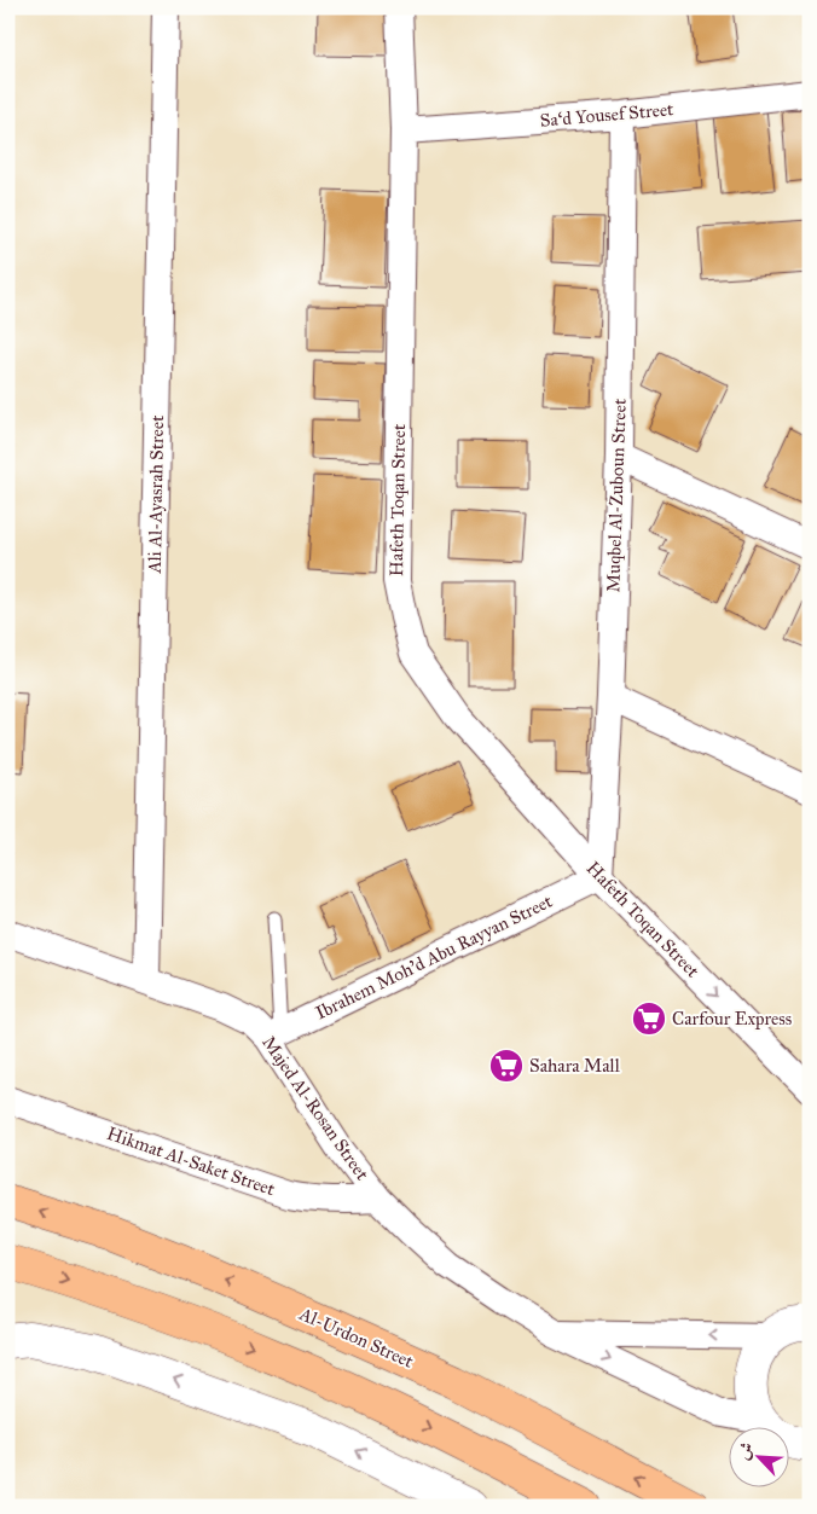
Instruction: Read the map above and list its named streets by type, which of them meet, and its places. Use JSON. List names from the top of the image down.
{
  "streets": {
    "highway": ["Al-Urdon Street"],
    "street": [
      "Sa‘d Yousef Street",
      "Ali Al-Ayasrah Street",
      "Muqbel Al-Zuboun Street",
      "Hafeth Toqan Street",
      "Ibrahem Moh'd Abu Rayyan Street",
      "Majed Al-Rosan Street",
      "Hikmat Al-Saket Street"
    ]
  },
  "crossings": [
    ["Sa‘d Yousef Street", "Muqbel Al-Zuboun Street"],
    ["Sa‘d Yousef Street", "Hafeth Toqan Street"],
    ["Ali Al-Ayasrah Street", "Majed Al-Rosan Street"],
    ["Muqbel Al-Zuboun Street", "Hafeth Toqan Street"],
    ["Muqbel Al-Zuboun Street", "Ibrahem Moh'd Abu Rayyan Street"],
    ["Hafeth Toqan Street", "Ibrahem Moh'd Abu Rayyan Street"],
    ["Ibrahem Moh'd Abu Rayyan Street", "Majed Al-Rosan Street"],
    ["Majed Al-Rosan Street", "Hikmat Al-Saket Street"]
  ],
  "places": {
    "supermarket": ["Carfour Express", "Sahara Mall"]
  },
  "north": "top left"
}
